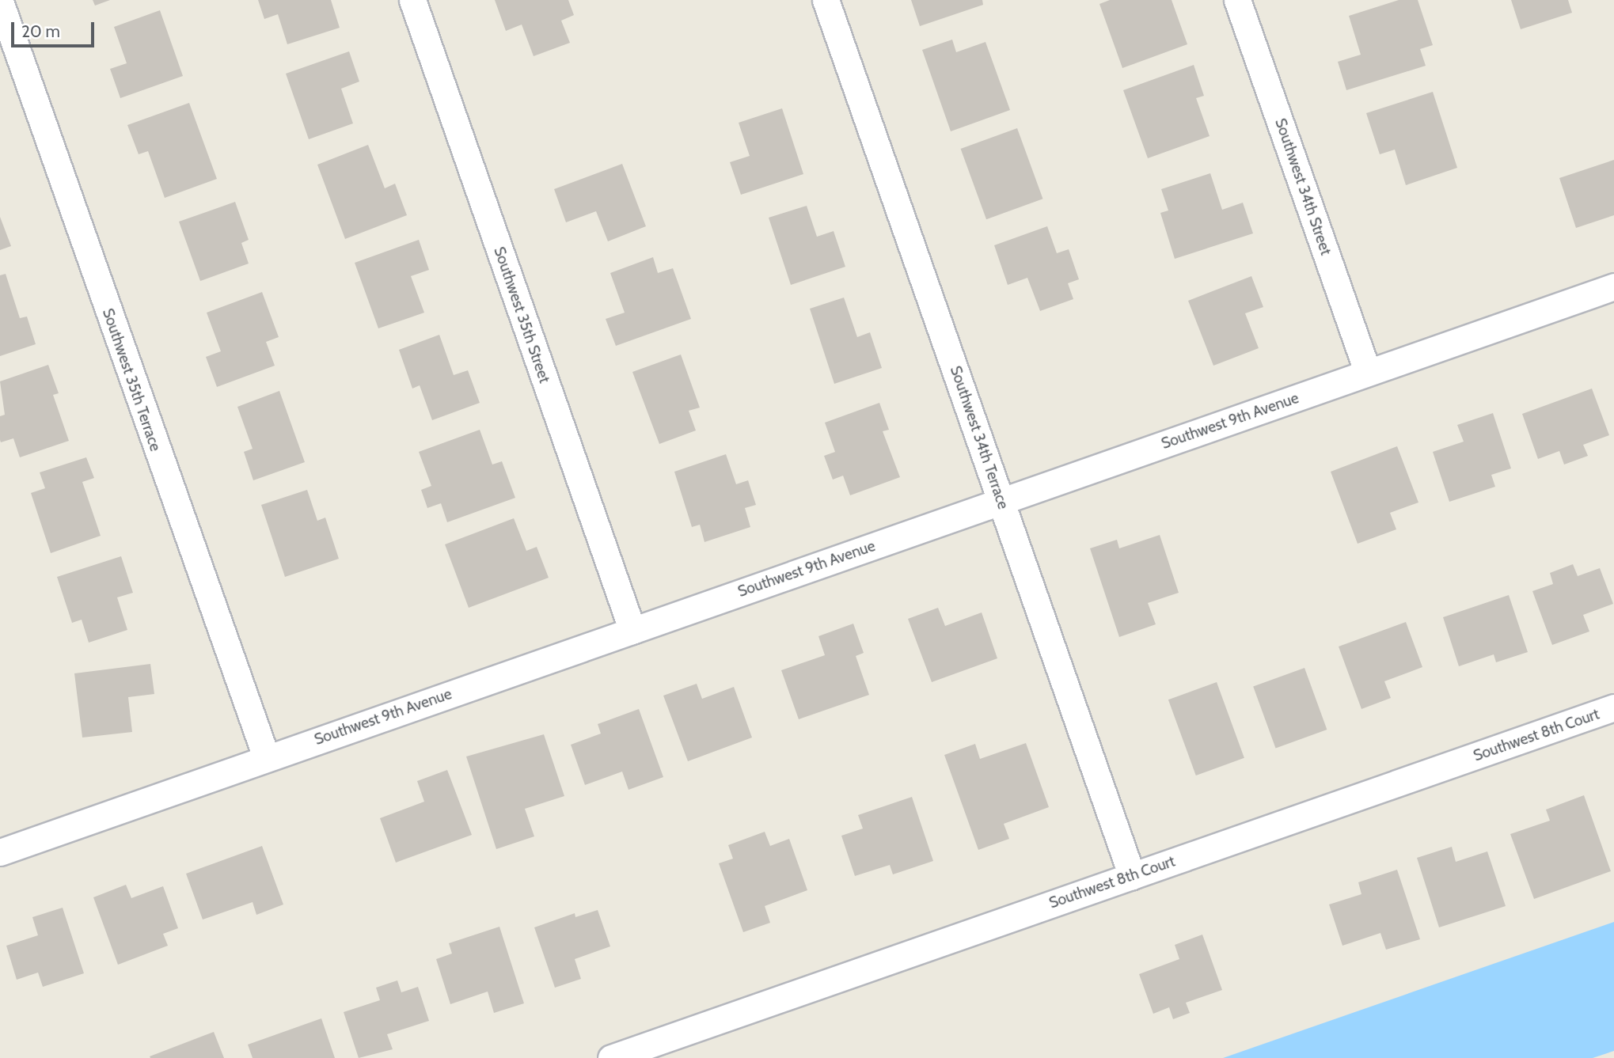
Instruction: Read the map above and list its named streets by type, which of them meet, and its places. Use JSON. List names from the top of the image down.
{
  "streets": {
    "street": [
      "Southwest 34th Street",
      "Southwest 35th Street",
      "Southwest 35th Terrace",
      "Southwest 9th Avenue",
      "Southwest 34th Terrace",
      "Southwest 8th Court"
    ]
  },
  "crossings": [
    ["Southwest 34th Street", "Southwest 9th Avenue"],
    ["Southwest 35th Street", "Southwest 9th Avenue"],
    ["Southwest 35th Terrace", "Southwest 9th Avenue"],
    ["Southwest 9th Avenue", "Southwest 34th Terrace"],
    ["Southwest 34th Terrace", "Southwest 8th Court"]
  ],
  "scale_bar": "20 m"
}
